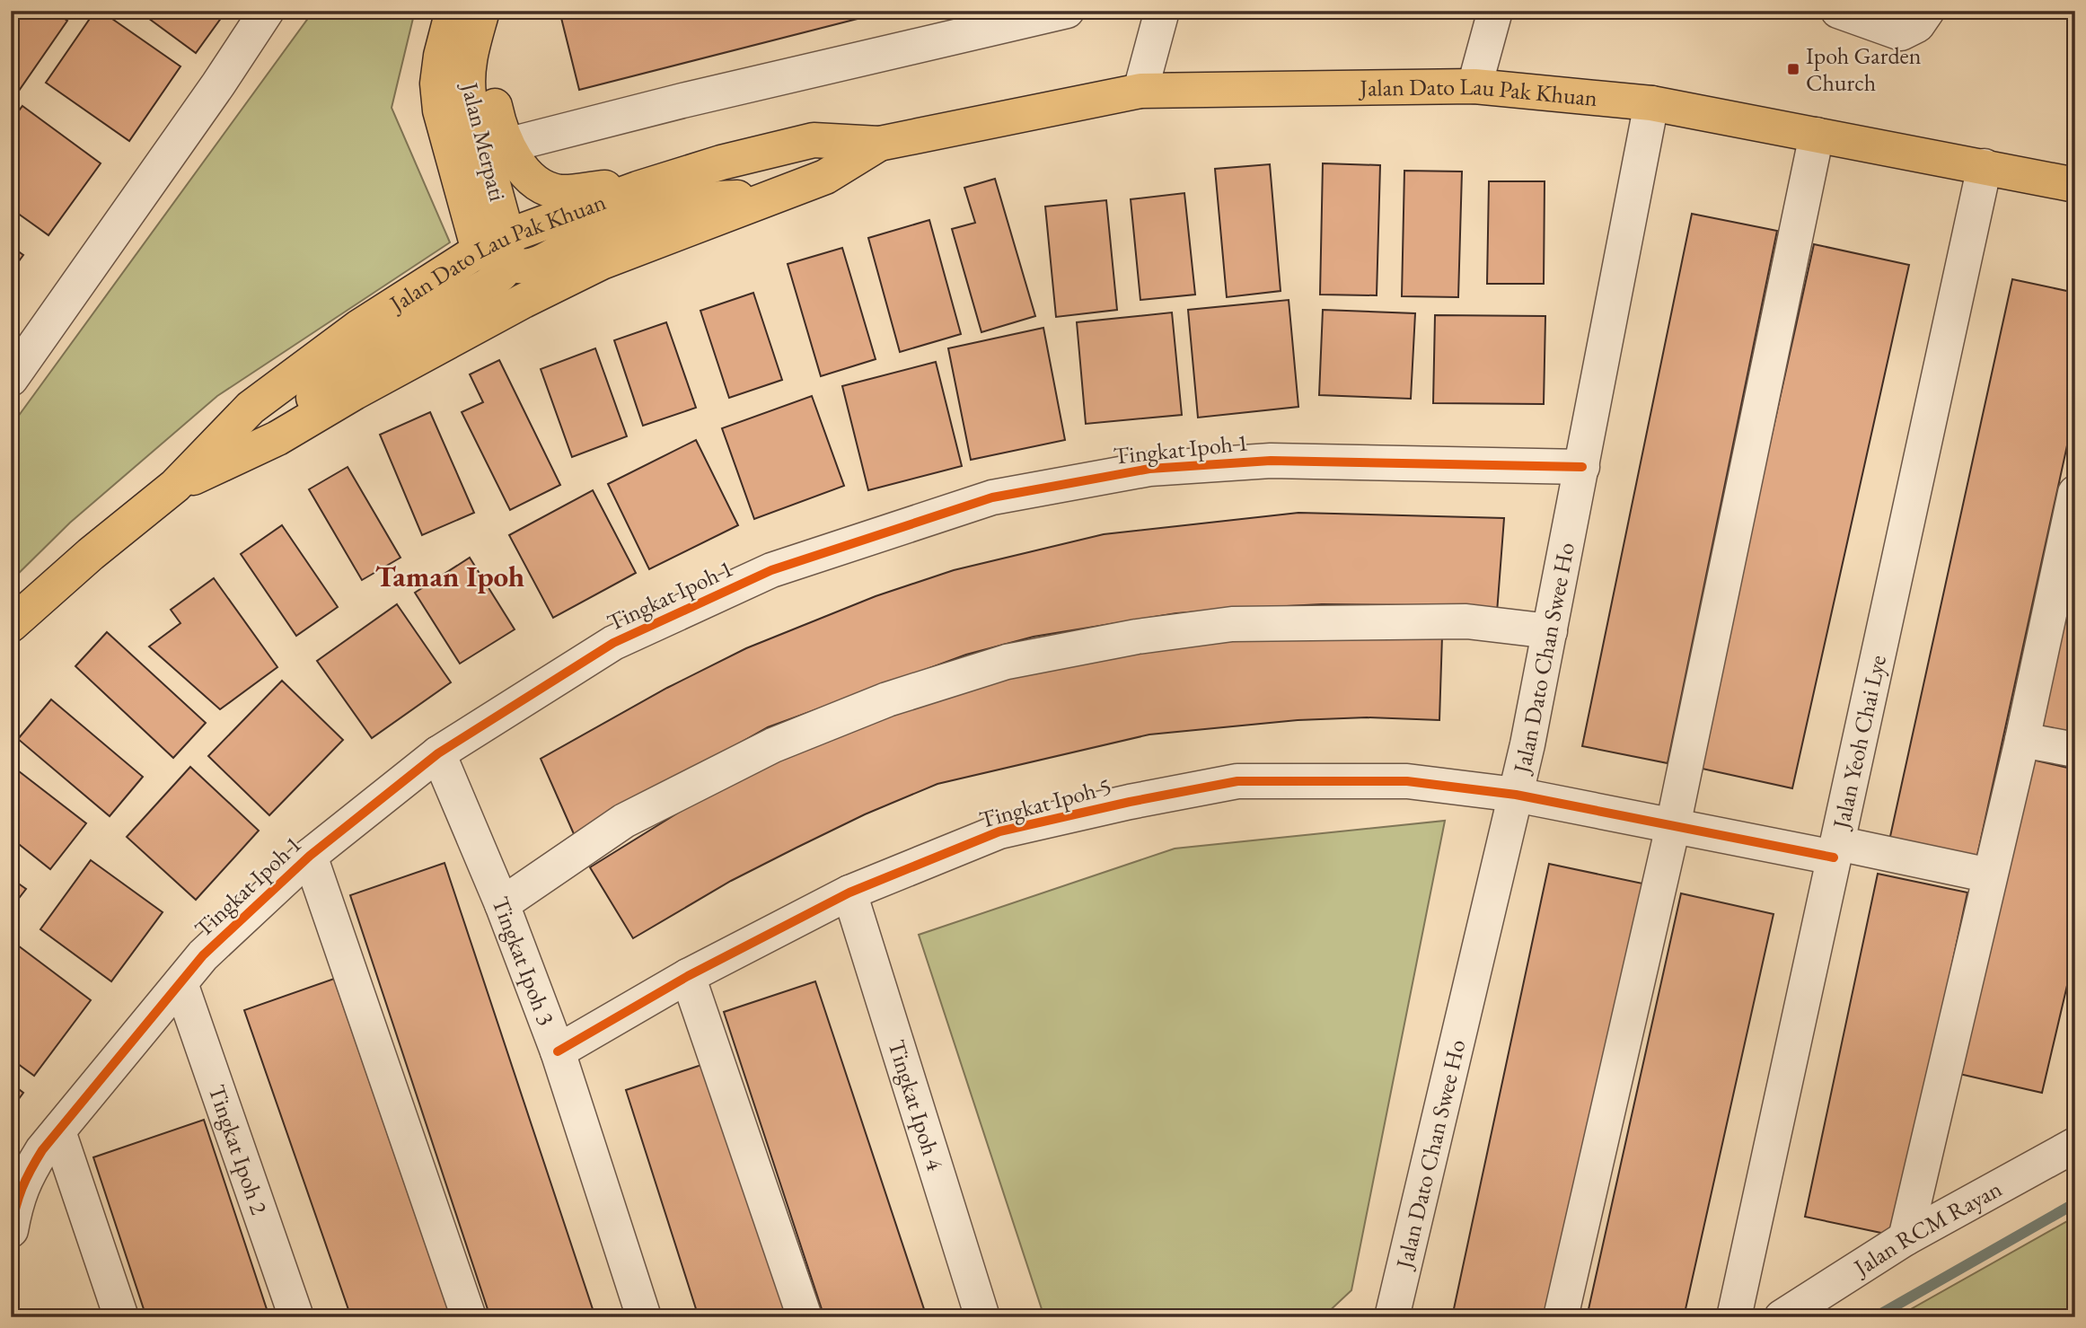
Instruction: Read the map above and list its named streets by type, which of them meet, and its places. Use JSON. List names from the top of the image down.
{
  "streets": {
    "main road": ["Jalan Dato Lau Pak Khuan", "Jalan Merpati"],
    "street": [
      "Tingkat Ipoh 1",
      "Jalan Dato Chan Swee Ho",
      "Jalan Yeoh Chai Lye",
      "Tingkat Ipoh 5",
      "Tingkat Ipoh 3",
      "Tingkat Ipoh 4",
      "Tingkat Ipoh 2",
      "Jalan RCM Rayan"
    ]
  },
  "crossings": [
    ["Jalan Dato Lau Pak Khuan", "Jalan Merpati"],
    ["Jalan Dato Lau Pak Khuan", "Jalan Dato Chan Swee Ho"],
    ["Jalan Dato Lau Pak Khuan", "Jalan Yeoh Chai Lye"],
    ["Tingkat Ipoh 1", "Jalan Dato Chan Swee Ho"],
    ["Tingkat Ipoh 1", "Tingkat Ipoh 3"],
    ["Tingkat Ipoh 1", "Tingkat Ipoh 2"],
    ["Jalan Dato Chan Swee Ho", "Tingkat Ipoh 5"],
    ["Jalan Yeoh Chai Lye", "Tingkat Ipoh 5"],
    ["Tingkat Ipoh 5", "Tingkat Ipoh 3"],
    ["Tingkat Ipoh 5", "Tingkat Ipoh 4"]
  ],
  "districts": ["Taman Ipoh"],
  "places": {
    "transit": ["Ipoh Garden Church"]
  }
}
